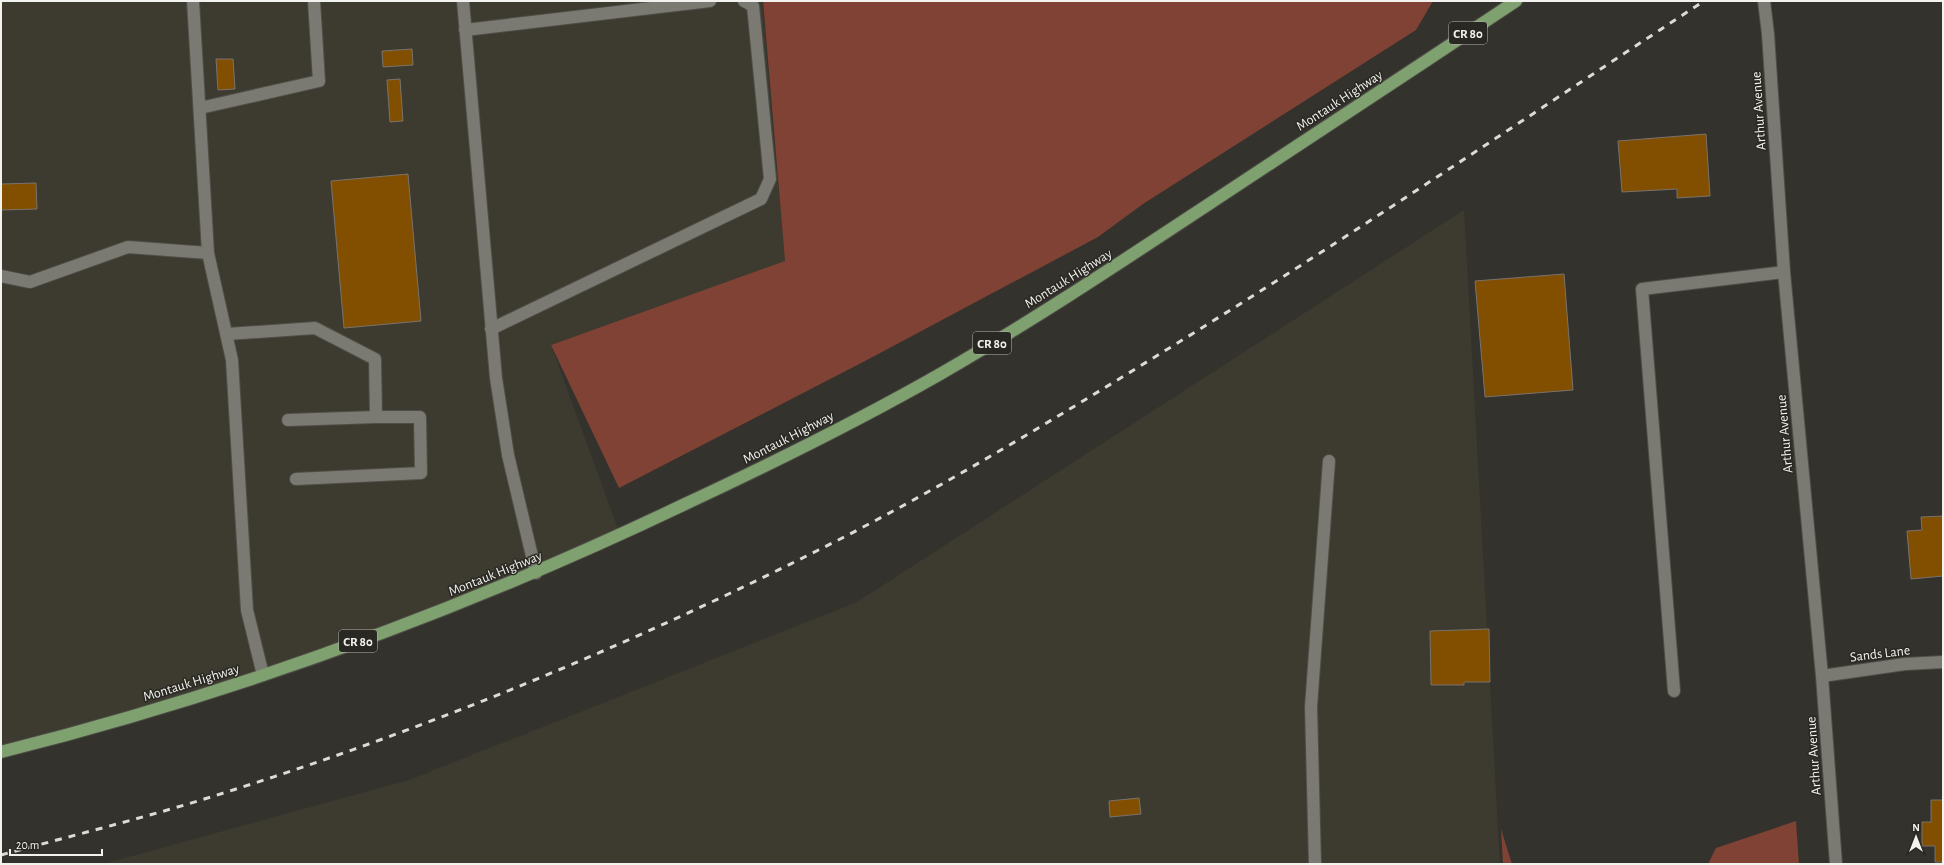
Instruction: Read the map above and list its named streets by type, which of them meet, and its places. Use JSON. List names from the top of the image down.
{
  "streets": {
    "main road": ["CR 80", "Montauk Highway"],
    "street": ["Arthur Avenue", "Sands Lane"]
  },
  "crossings": [
    ["Arthur Avenue", "Sands Lane"]
  ],
  "scale_bar": "20 m",
  "north": "top"
}
